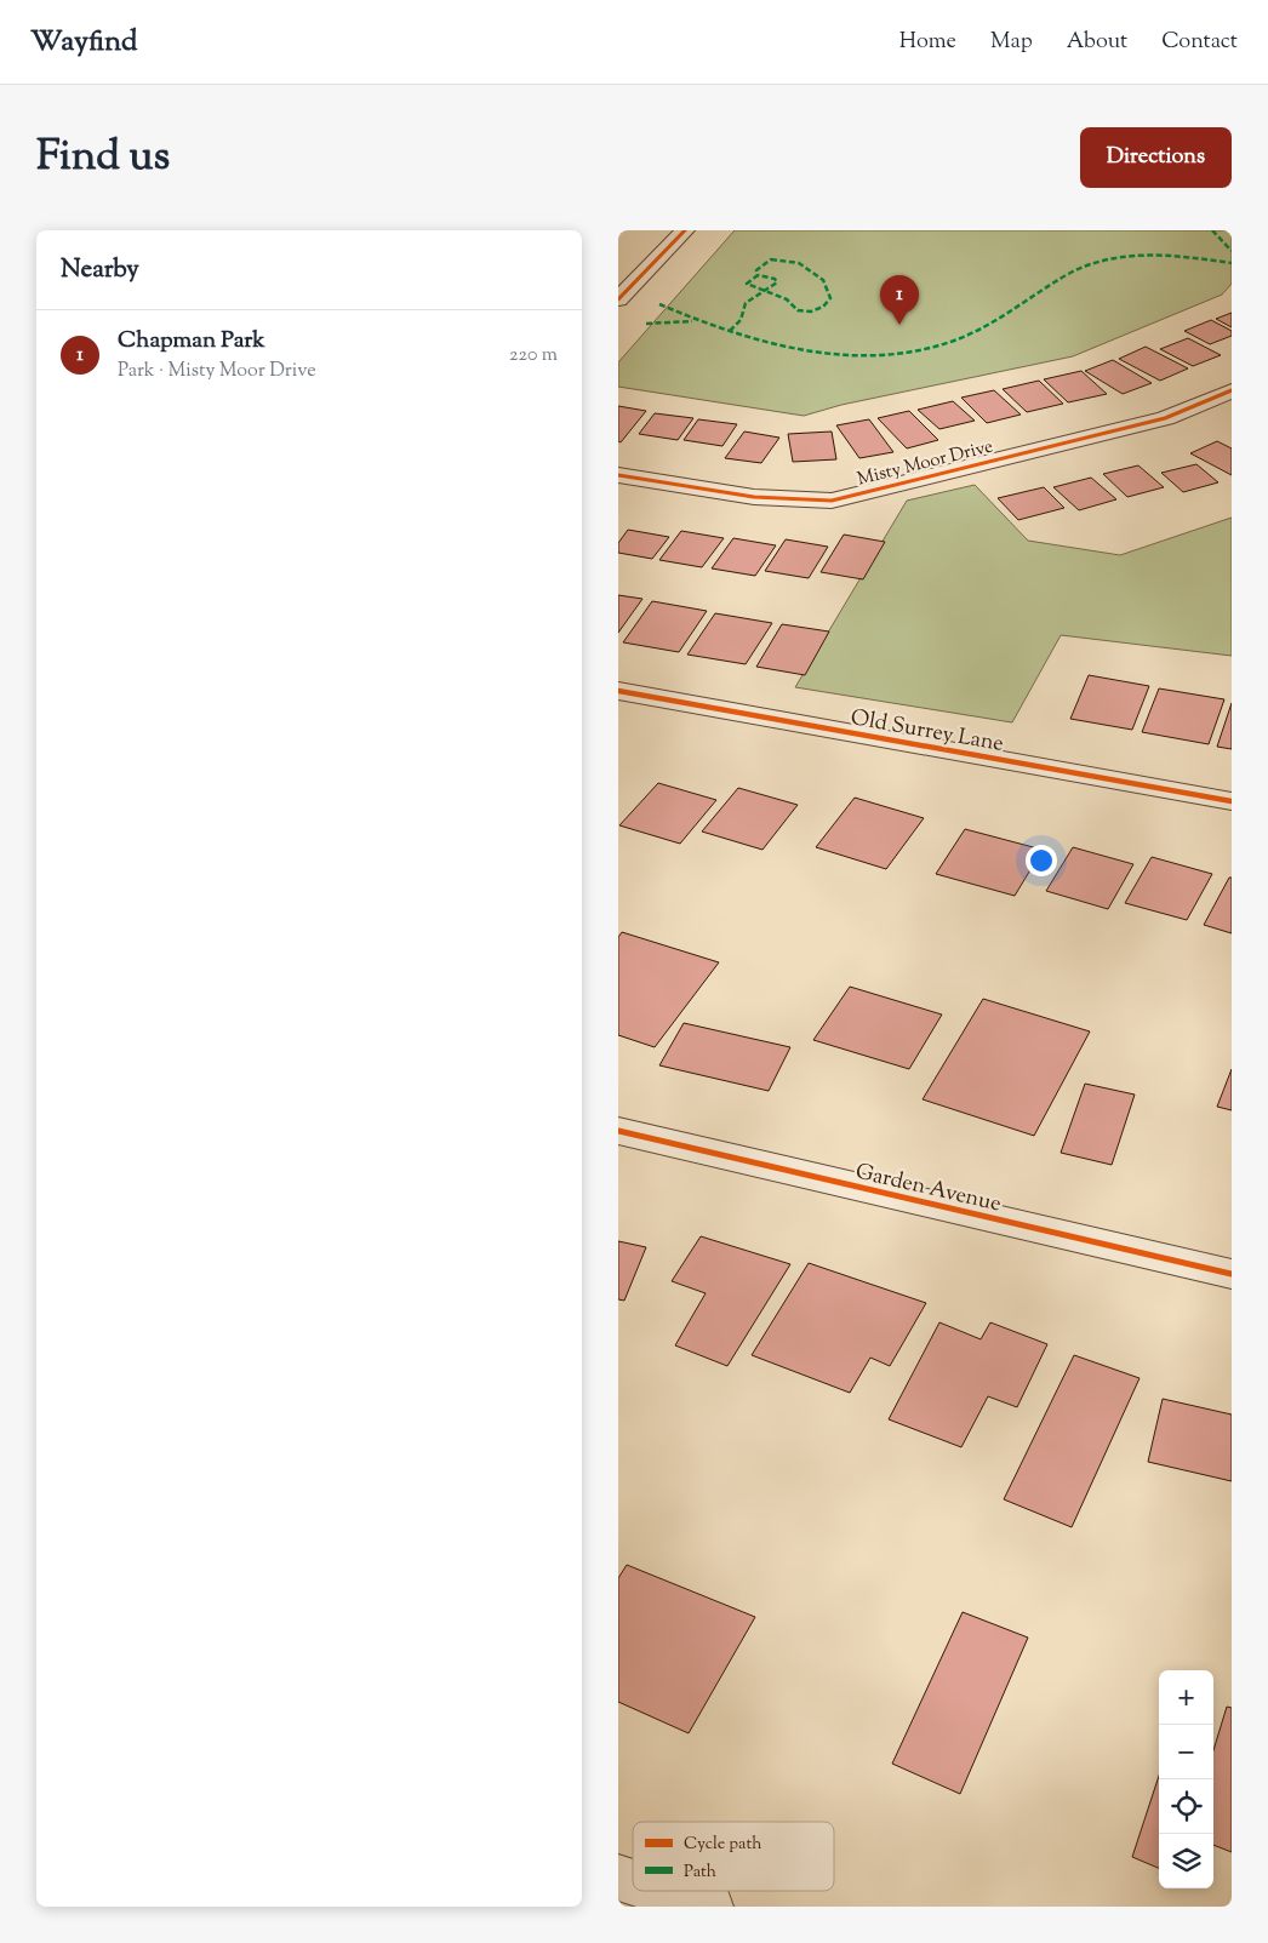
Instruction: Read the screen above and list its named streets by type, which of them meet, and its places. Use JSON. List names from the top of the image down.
{
  "streets": {
    "street": ["Misty Moor Drive", "Old Surrey Lane", "Garden Avenue"]
  },
  "legend": ["Cycle path", "Path"],
  "page": {
    "header": "Wayfind",
    "nav": [
      "Home",
      "Map",
      "About",
      "Contact"
    ],
    "title": "Find us",
    "buttons": "Directions",
    "heading": "Nearby",
    "pins": "1",
    "list": [
      {
        "mark": "1",
        "name": "Chapman Park",
        "note": "Park · Misty Moor Drive",
        "value": "220 m"
      }
    ],
    "map_buttons": ["+", "−"]
  }
}
